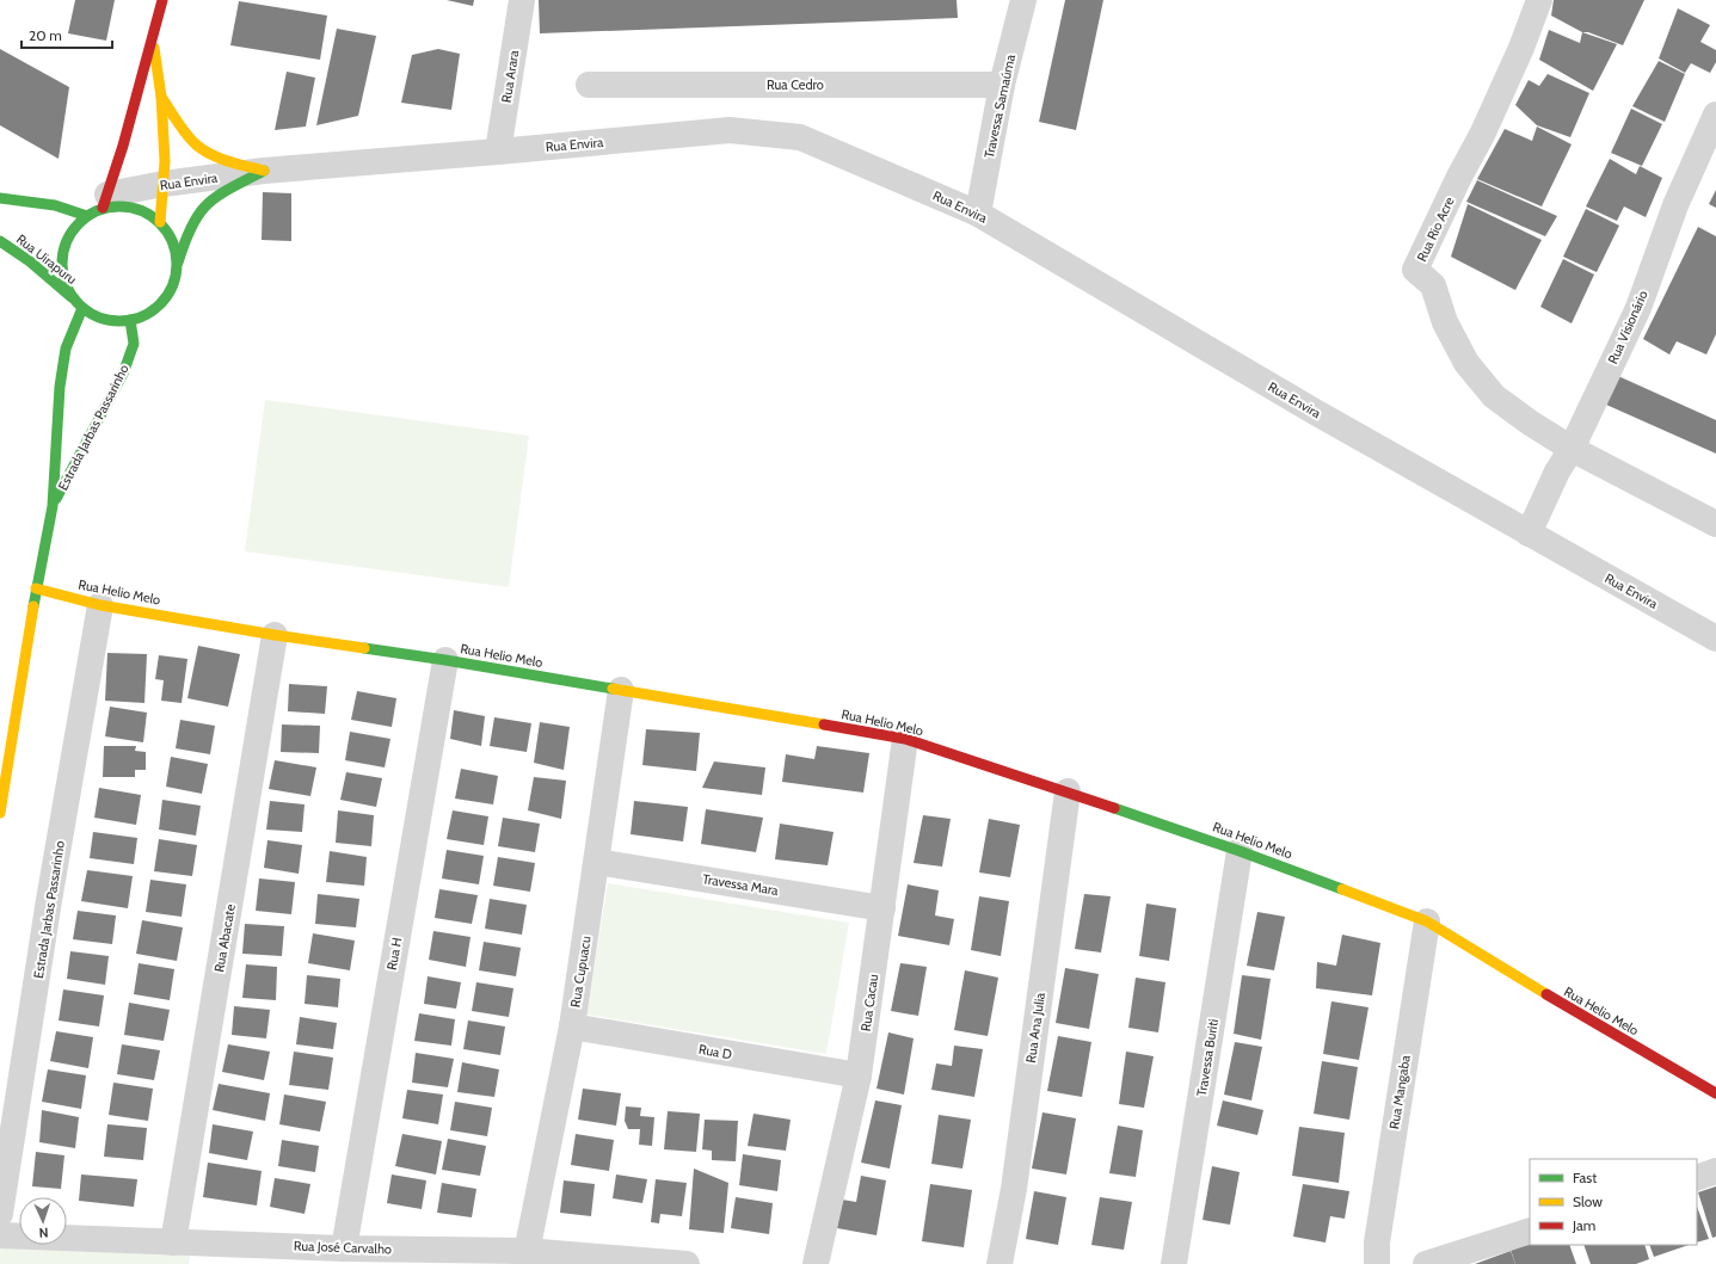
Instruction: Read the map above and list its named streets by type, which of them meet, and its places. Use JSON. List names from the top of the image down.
{
  "streets": {
    "street": [
      "Rua Arara",
      "Rua Cedro",
      "Travessa Samaúma",
      "Rua Envira",
      "Rua Rio Acre",
      "Rua Uirapuru",
      "Rua Visionário",
      "Estrada Jarbas Passarinho",
      "Rua Helio Melo",
      "Travessa Mara",
      "Rua Abacate",
      "Rua H",
      "Rua Cupuacu",
      "Rua Cacau",
      "Rua Ana Julia",
      "Rua D",
      "Travessa Buriti",
      "Rua Mangaba",
      "Rua José Carvalho"
    ]
  },
  "crossings": [
    ["Rua Arara", "Rua Envira"],
    ["Rua Cedro", "Travessa Samaúma"],
    ["Travessa Samaúma", "Rua Envira"],
    ["Rua Envira", "Rua Uirapuru"],
    ["Rua Envira", "Rua Visionário"],
    ["Rua Envira", "Estrada Jarbas Passarinho"],
    ["Rua Rio Acre", "Rua Visionário"],
    ["Rua Uirapuru", "Estrada Jarbas Passarinho"],
    ["Estrada Jarbas Passarinho", "Rua Helio Melo"],
    ["Rua Helio Melo", "Rua Abacate"],
    ["Rua Helio Melo", "Rua H"],
    ["Rua Helio Melo", "Rua Cupuacu"],
    ["Rua Helio Melo", "Rua Cacau"],
    ["Rua Helio Melo", "Rua Ana Julia"],
    ["Rua Helio Melo", "Travessa Buriti"],
    ["Rua Helio Melo", "Rua Mangaba"],
    ["Travessa Mara", "Rua Cupuacu"],
    ["Travessa Mara", "Rua Cacau"],
    ["Rua Abacate", "Rua José Carvalho"],
    ["Rua H", "Rua José Carvalho"],
    ["Rua Cupuacu", "Rua D"],
    ["Rua Cupuacu", "Rua José Carvalho"],
    ["Rua Cacau", "Rua D"]
  ],
  "legend": ["Fast", "Slow", "Jam"],
  "scale_bar": "20 m",
  "north": "bottom"
}
